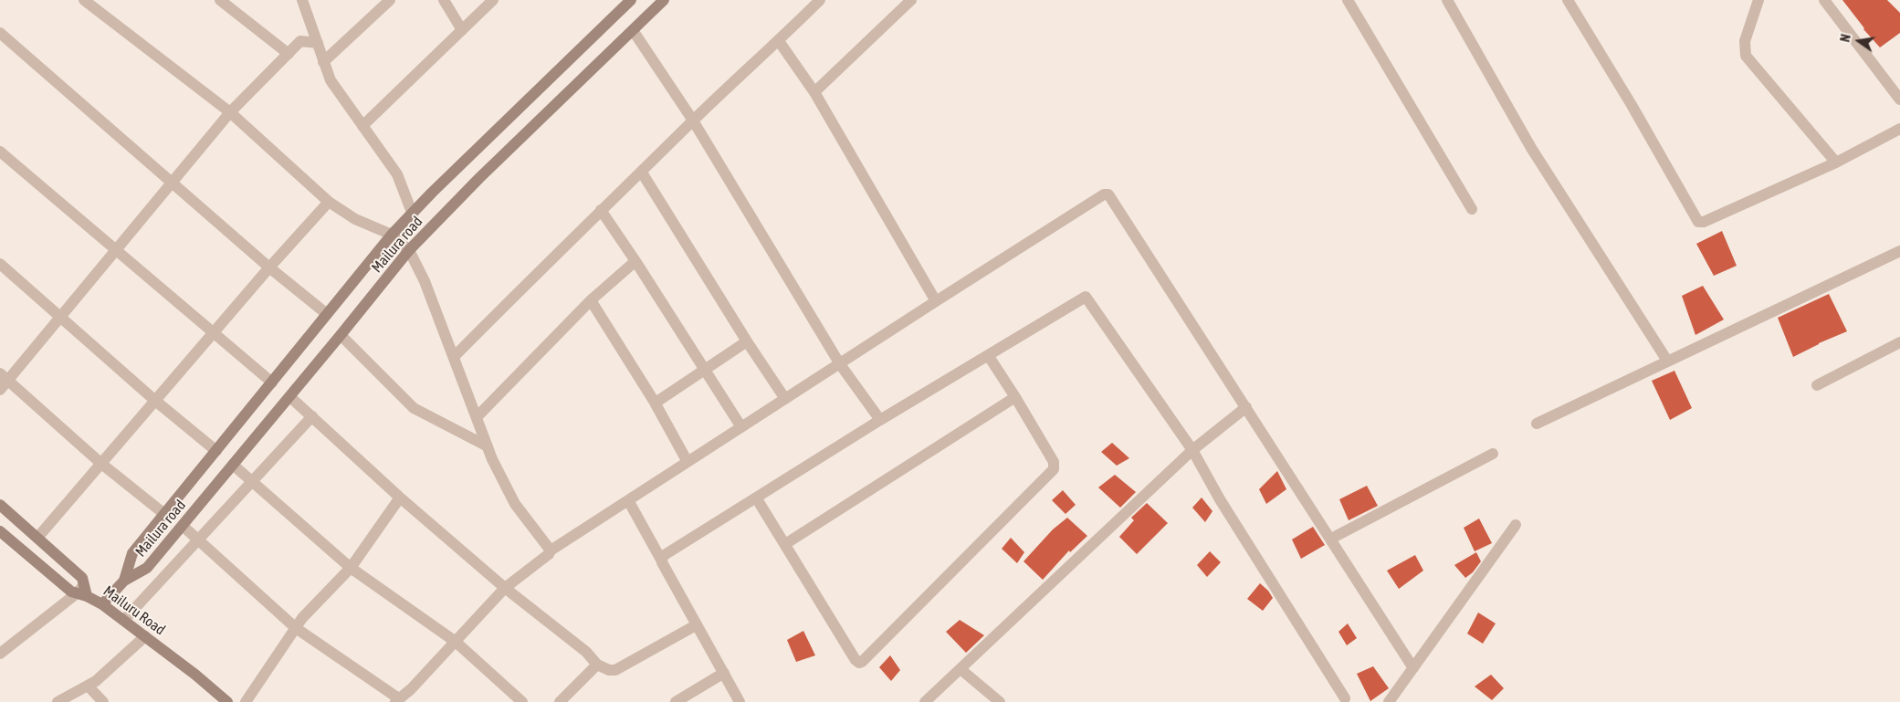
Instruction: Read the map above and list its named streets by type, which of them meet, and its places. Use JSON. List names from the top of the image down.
{
  "streets": {
    "street": ["Mailura road", "Mailuru Road"]
  },
  "north": "left"
}
